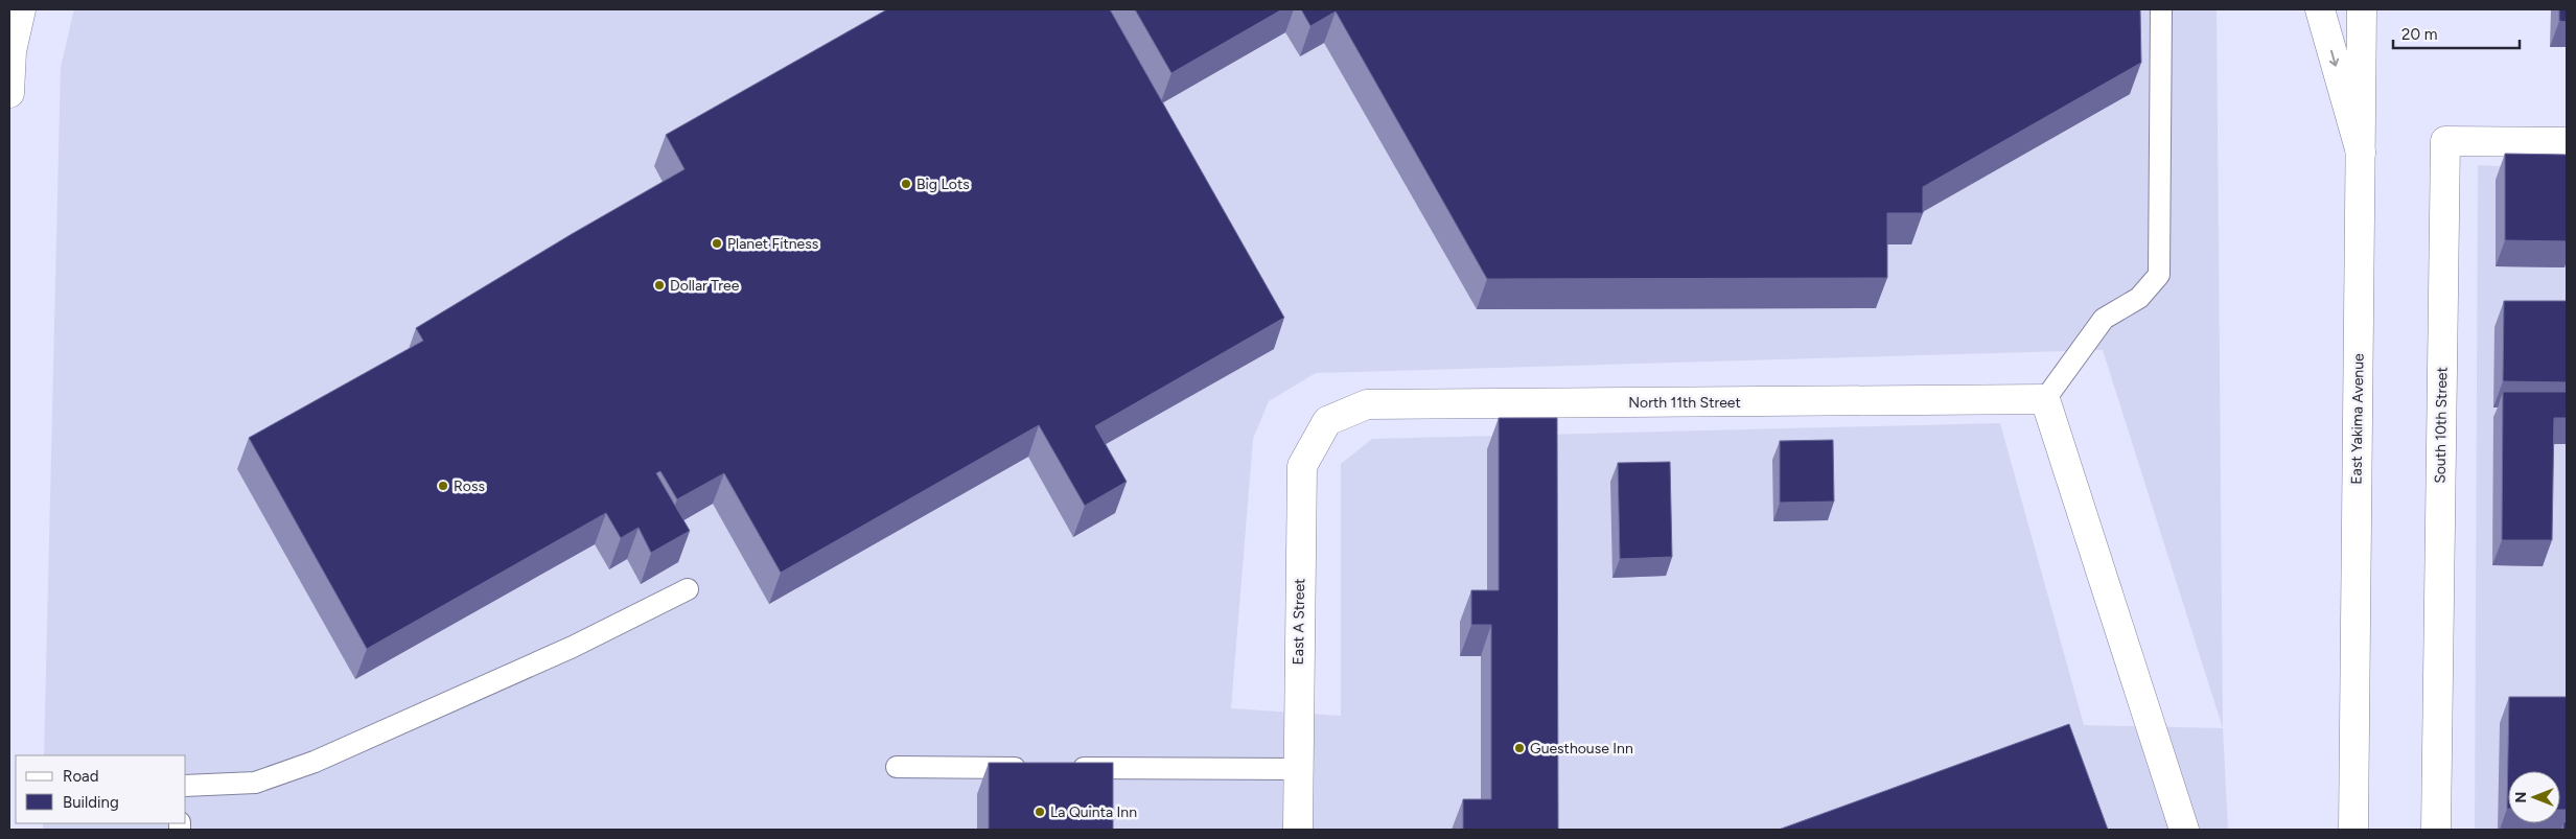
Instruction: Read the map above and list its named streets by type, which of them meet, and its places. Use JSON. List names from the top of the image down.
{
  "streets": {
    "main road": [
      "North 11th Street",
      "East Yakima Avenue",
      "South 10th Street",
      "East A Street"
    ]
  },
  "crossings": [
    ["North 11th Street", "East A Street"]
  ],
  "places": [
    "Big Lots",
    "Planet Fitness",
    "Dollar Tree",
    "Ross",
    "Guesthouse Inn",
    "La Quinta Inn"
  ],
  "legend": ["Road", "Building"],
  "scale_bar": "20 m",
  "north": "left"
}
